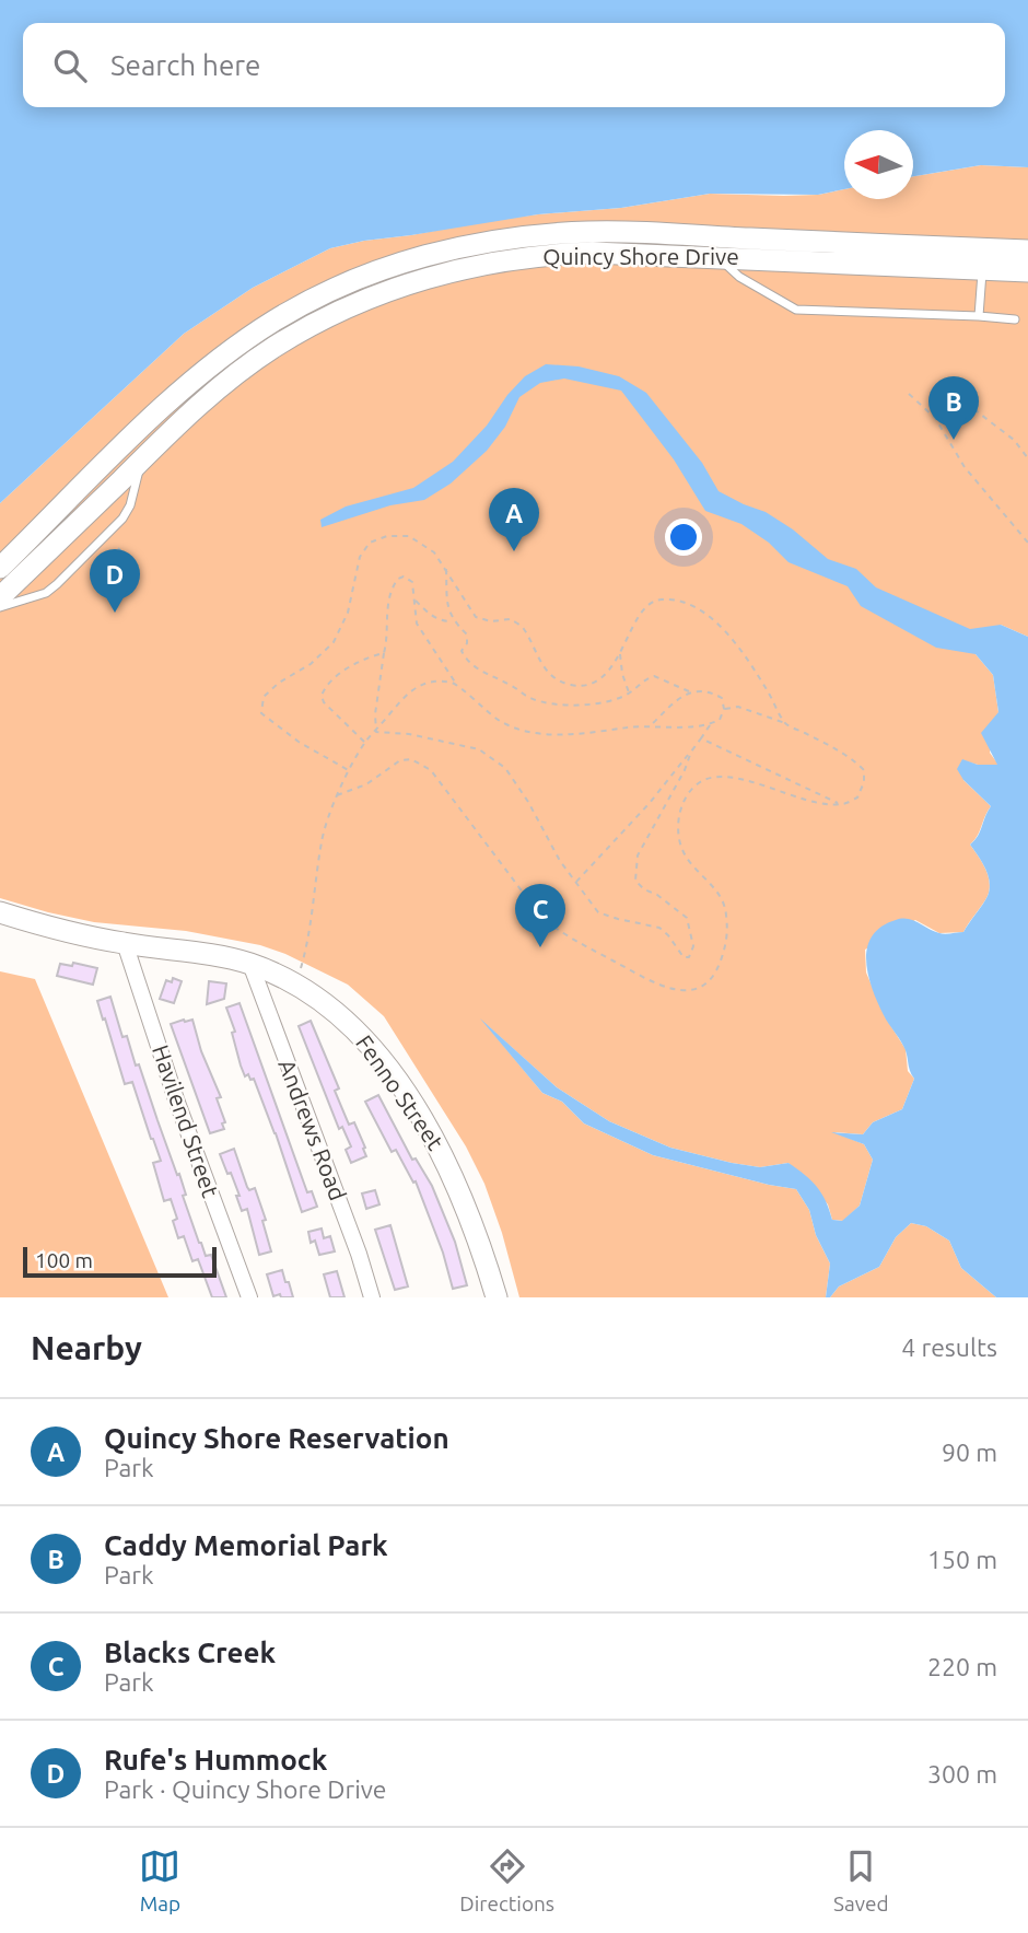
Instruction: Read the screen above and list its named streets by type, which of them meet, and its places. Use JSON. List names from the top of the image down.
{
  "streets": {
    "main road": ["Quincy Shore Drive", "Fenno Street"],
    "street": ["Havilend Street", "Andrews Road"]
  },
  "crossings": [
    ["Fenno Street", "Havilend Street"],
    ["Fenno Street", "Andrews Road"]
  ],
  "scale_bar": "100 m",
  "north": "left",
  "page": {
    "search": "Search here",
    "pins": [
      "B",
      "A",
      "D",
      "C"
    ],
    "scale": "100 m",
    "heading": ["Nearby", "4 results"],
    "list": [
      {
        "mark": "A",
        "name": "Quincy Shore Reservation",
        "note": "Park",
        "value": "90 m"
      },
      {
        "mark": "B",
        "name": "Caddy Memorial Park",
        "note": "Park",
        "value": "150 m"
      },
      {
        "mark": "C",
        "name": "Blacks Creek",
        "note": "Park",
        "value": "220 m"
      },
      {
        "mark": "D",
        "name": "Rufe's Hummock",
        "note": "Park · Quincy Shore Drive",
        "value": "300 m"
      }
    ],
    "nav": ["Map", "Directions", "Saved"]
  }
}
